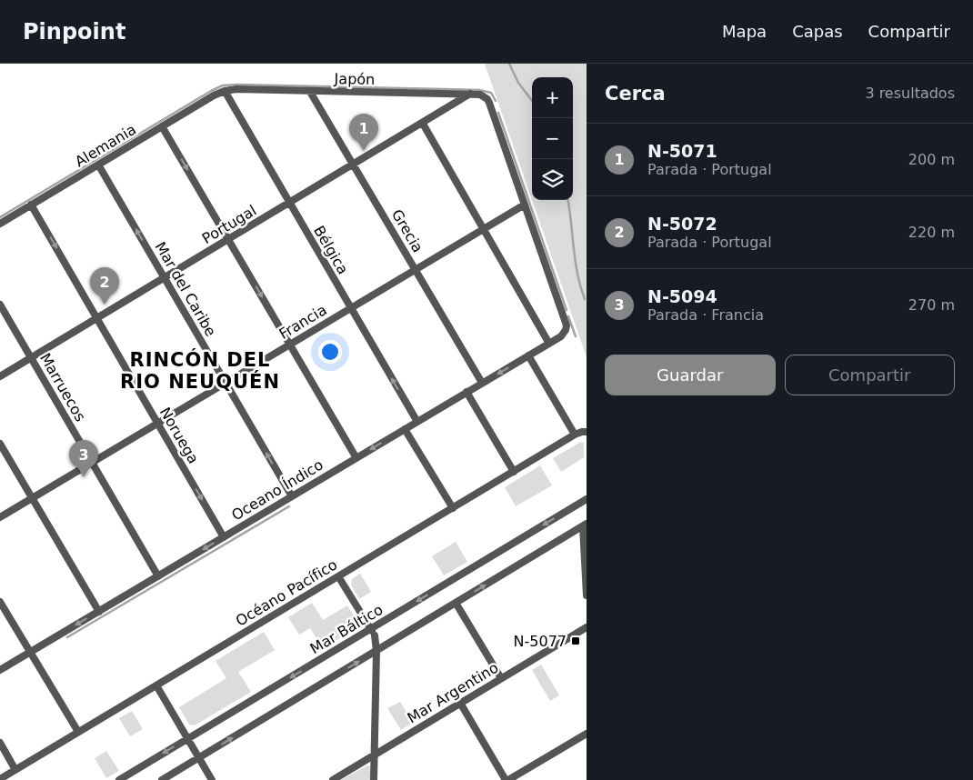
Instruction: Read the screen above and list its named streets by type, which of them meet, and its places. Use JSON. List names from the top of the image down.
{
  "streets": {
    "street": [
      "Japón",
      "Alemania",
      "Portugal",
      "Grecia",
      "Bélgica",
      "Mar del Caribe",
      "Francia",
      "Marruecos",
      "Noruega",
      "Oceano Índico",
      "Océano Pacífico",
      "Mar Báltico",
      "Mar Argentino"
    ]
  },
  "crossings": [
    ["Japón", "Alemania"],
    ["Japón", "Portugal"],
    ["Japón", "Grecia"],
    ["Japón", "Bélgica"],
    ["Japón", "Francia"],
    ["Japón", "Oceano Índico"],
    ["Alemania", "Bélgica"],
    ["Alemania", "Mar del Caribe"],
    ["Alemania", "Noruega"],
    ["Portugal", "Grecia"],
    ["Portugal", "Bélgica"],
    ["Portugal", "Mar del Caribe"],
    ["Portugal", "Marruecos"],
    ["Portugal", "Noruega"],
    ["Grecia", "Francia"],
    ["Grecia", "Oceano Índico"],
    ["Bélgica", "Francia"],
    ["Bélgica", "Oceano Índico"],
    ["Mar del Caribe", "Francia"],
    ["Mar del Caribe", "Oceano Índico"],
    ["Francia", "Marruecos"],
    ["Francia", "Noruega"],
    ["Francia", "Oceano Índico"],
    ["Marruecos", "Oceano Índico"],
    ["Noruega", "Oceano Índico"]
  ],
  "one_way": ["Mar del Caribe", "Noruega"],
  "districts": ["RINCÓN DEL RIO NEUQUÉN"],
  "places": {
    "transit": ["N-5077"]
  },
  "page": {
    "header": "Pinpoint",
    "nav": ["Mapa", "Capas", "Compartir"],
    "heading": ["Cerca", "3 resultados"],
    "map_buttons": ["+", "−"],
    "pins": ["1", "2", "3"],
    "list": [
      {
        "mark": "1",
        "name": "N-5071",
        "note": "Parada · Portugal",
        "value": "200 m"
      },
      {
        "mark": "2",
        "name": "N-5072",
        "note": "Parada · Portugal",
        "value": "220 m"
      },
      {
        "mark": "3",
        "name": "N-5094",
        "note": "Parada · Francia",
        "value": "270 m"
      }
    ],
    "buttons": ["Guardar", "Compartir"]
  }
}
